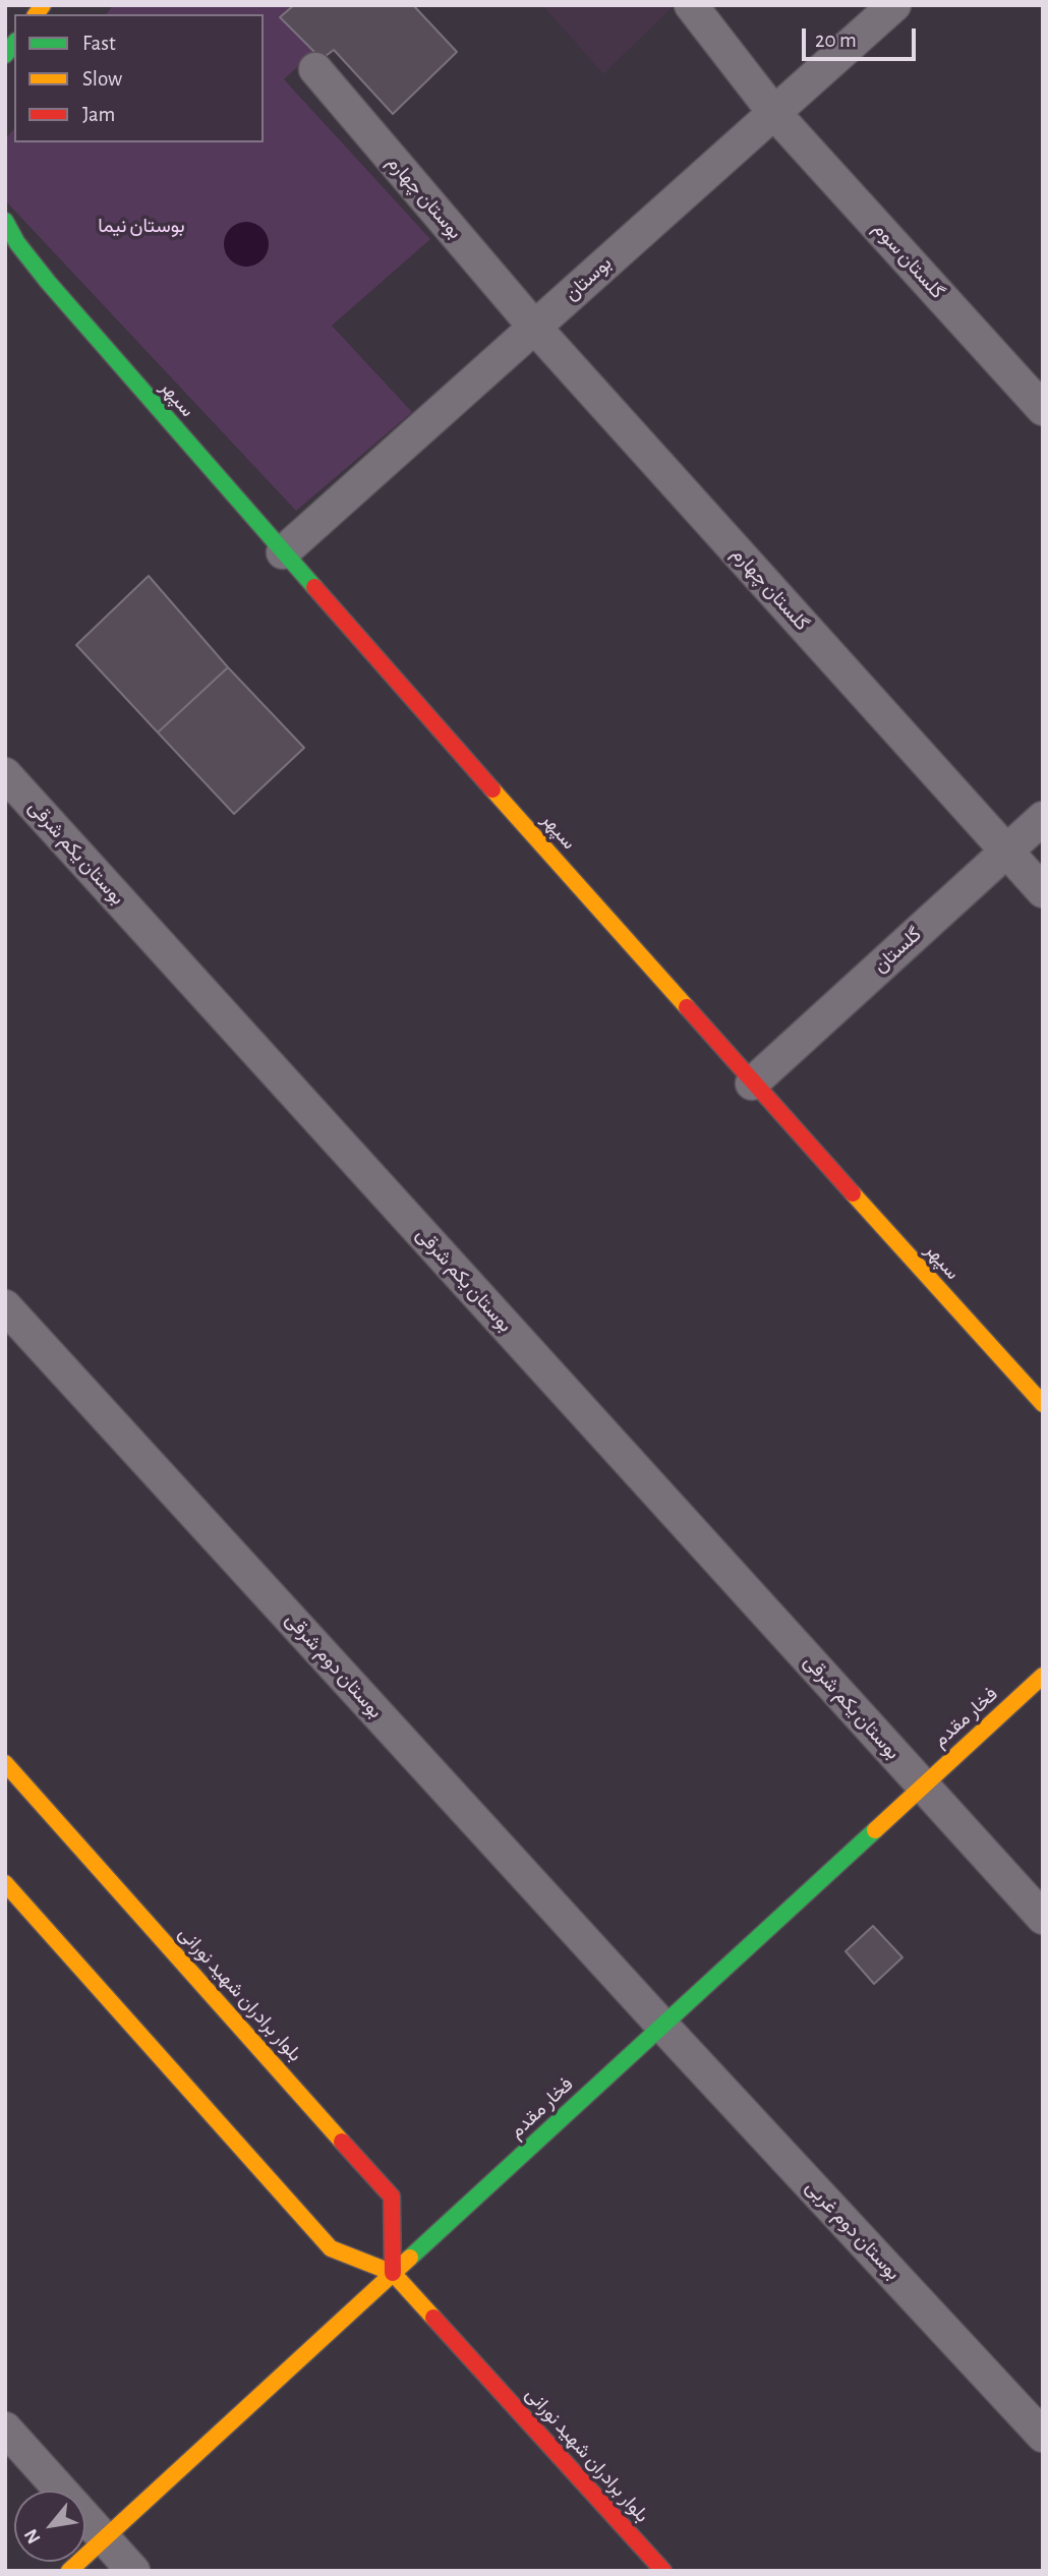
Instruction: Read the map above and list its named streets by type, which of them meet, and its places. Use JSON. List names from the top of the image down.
{
  "streets": {
    "street": [
      "بوستان چهارم",
      "گلستان سوم",
      "بوستان",
      "سپهر",
      "گلستان چهارم",
      "بوستان یکم شرقی",
      "گلستان",
      "بوستان دوم شرقی",
      "فخار مقدم",
      "بلوار برادران شهید نورانی",
      "بوستان دوم غربی"
    ]
  },
  "crossings": [
    ["بوستان چهارم", "بوستان"],
    ["بوستان چهارم", "گلستان چهارم"],
    ["گلستان سوم", "بوستان"],
    ["بوستان", "سپهر"],
    ["بوستان", "گلستان چهارم"],
    ["سپهر", "گلستان"],
    ["گلستان چهارم", "گلستان"],
    ["بوستان یکم شرقی", "فخار مقدم"],
    ["بوستان دوم شرقی", "فخار مقدم"],
    ["بوستان دوم شرقی", "بوستان دوم غربی"],
    ["فخار مقدم", "بلوار برادران شهید نورانی"],
    ["فخار مقدم", "بوستان دوم غربی"]
  ],
  "parks": ["بوستان نیما"],
  "legend": ["Fast", "Slow", "Jam"],
  "scale_bar": "20 m",
  "north": "bottom left"
}
